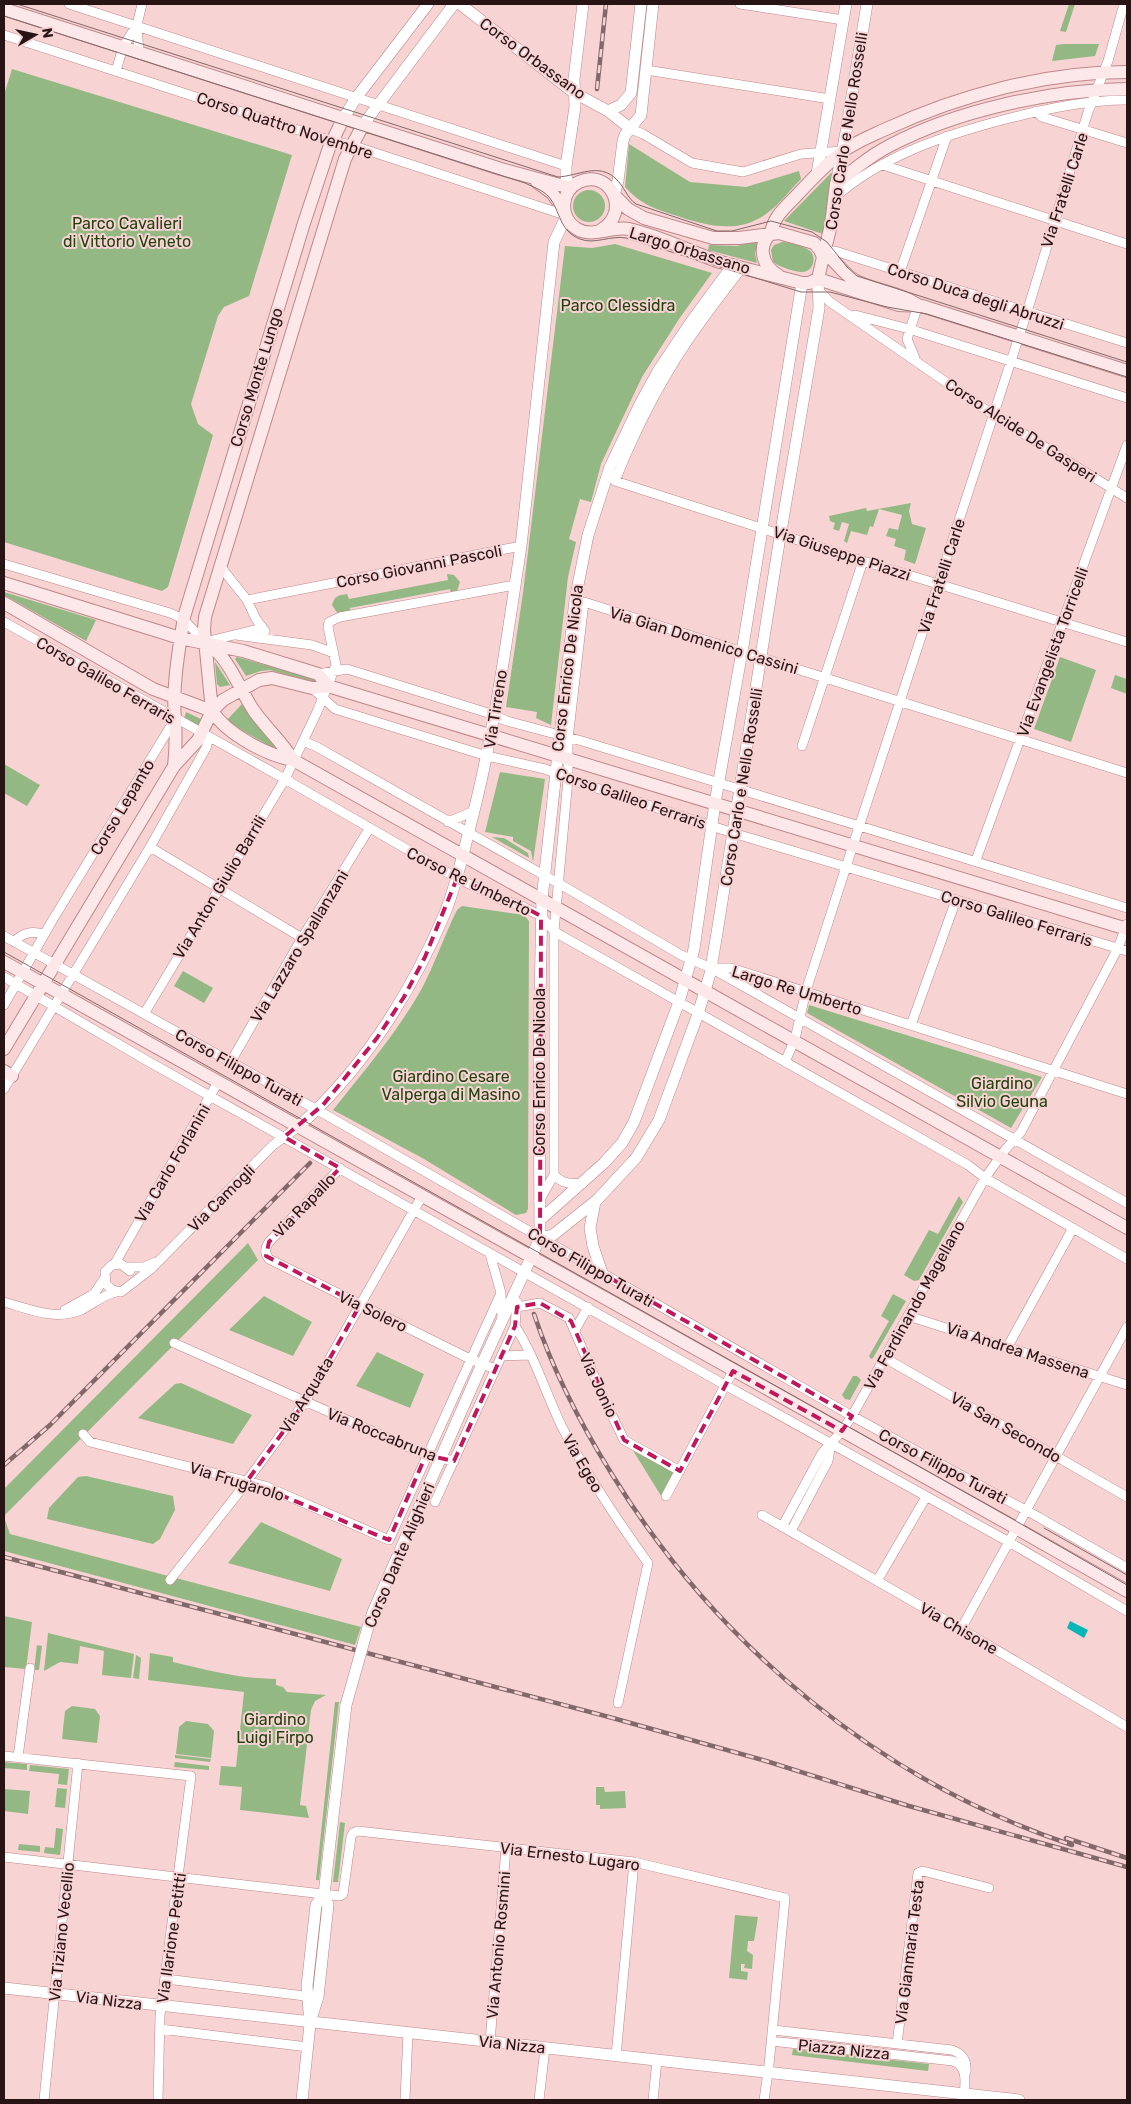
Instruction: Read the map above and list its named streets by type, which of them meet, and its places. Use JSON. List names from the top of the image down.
{
  "streets": {
    "main road": [
      "Corso Quattro Novembre",
      "Corso Carlo e Nello Rosselli",
      "Largo Orbassano",
      "Corso Duca degli Abruzzi",
      "Corso Monte Lungo",
      "Corso Galileo Ferraris",
      "Corso Lepanto",
      "Corso Re Umberto",
      "Largo Re Umberto",
      "Corso Filippo Turati"
    ],
    "street": [
      "Corso Orbassano",
      "Via Fratelli Carle",
      "Corso Alcide De Gasperi",
      "Via Giuseppe Piazzi",
      "Corso Giovanni Pascoli",
      "Via Gian Domenico Cassini",
      "Via Evangelista Torricelli",
      "Corso Enrico De Nicola",
      "Via Tirreno",
      "Via Anton Giulio Barrili",
      "Via Lazzaro Spallanzani",
      "Via Carlo Forlanini",
      "Via Camogli",
      "Via Rapallo",
      "Via Ferdinando Magellano",
      "Via Solero",
      "Via Andrea Massena",
      "Via Jonio",
      "Via Arquata",
      "Via San Secondo",
      "Via Roccabruna",
      "Via Egeo",
      "Via Frugarolo",
      "Corso Dante Alighieri",
      "Via Chisone",
      "Via Ernesto Lugaro",
      "Via Tiziano Vecellio",
      "Via Ilarione Petitti",
      "Via Antonio Rosmini",
      "Via Gianmaria Testa",
      "Via Nizza",
      "Piazza Nizza"
    ]
  },
  "crossings": [
    ["Corso Quattro Novembre", "Largo Orbassano"],
    ["Corso Quattro Novembre", "Corso Monte Lungo"],
    ["Corso Quattro Novembre", "Via Tirreno"],
    ["Corso Carlo e Nello Rosselli", "Largo Orbassano"],
    ["Corso Carlo e Nello Rosselli", "Corso Duca degli Abruzzi"],
    ["Corso Carlo e Nello Rosselli", "Corso Alcide De Gasperi"],
    ["Corso Carlo e Nello Rosselli", "Via Giuseppe Piazzi"],
    ["Corso Carlo e Nello Rosselli", "Via Gian Domenico Cassini"],
    ["Corso Carlo e Nello Rosselli", "Corso Enrico De Nicola"],
    ["Corso Carlo e Nello Rosselli", "Corso Galileo Ferraris"],
    ["Corso Carlo e Nello Rosselli", "Corso Re Umberto"],
    ["Corso Carlo e Nello Rosselli", "Largo Re Umberto"],
    ["Corso Carlo e Nello Rosselli", "Corso Filippo Turati"],
    ["Via Fratelli Carle", "Corso Duca degli Abruzzi"],
    ["Via Fratelli Carle", "Corso Alcide De Gasperi"],
    ["Via Fratelli Carle", "Via Giuseppe Piazzi"],
    ["Via Fratelli Carle", "Via Gian Domenico Cassini"],
    ["Via Fratelli Carle", "Corso Galileo Ferraris"],
    ["Via Fratelli Carle", "Largo Re Umberto"],
    ["Largo Orbassano", "Corso Duca degli Abruzzi"],
    ["Largo Orbassano", "Corso Alcide De Gasperi"],
    ["Largo Orbassano", "Via Giuseppe Piazzi"],
    ["Largo Orbassano", "Corso Enrico De Nicola"],
    ["Largo Orbassano", "Via Tirreno"],
    ["Corso Duca degli Abruzzi", "Corso Alcide De Gasperi"],
    ["Corso Monte Lungo", "Corso Galileo Ferraris"],
    ["Corso Monte Lungo", "Corso Lepanto"],
    ["Corso Alcide De Gasperi", "Via Evangelista Torricelli"],
    ["Via Giuseppe Piazzi", "Via Evangelista Torricelli"],
    ["Via Giuseppe Piazzi", "Corso Enrico De Nicola"],
    ["Corso Giovanni Pascoli", "Via Tirreno"],
    ["Via Gian Domenico Cassini", "Via Evangelista Torricelli"],
    ["Via Gian Domenico Cassini", "Corso Enrico De Nicola"],
    ["Corso Enrico De Nicola", "Corso Galileo Ferraris"],
    ["Corso Enrico De Nicola", "Corso Re Umberto"],
    ["Corso Galileo Ferraris", "Via Tirreno"],
    ["Corso Galileo Ferraris", "Corso Lepanto"],
    ["Corso Galileo Ferraris", "Corso Re Umberto"],
    ["Corso Galileo Ferraris", "Via Anton Giulio Barrili"],
    ["Via Tirreno", "Corso Re Umberto"],
    ["Via Tirreno", "Corso Filippo Turati"],
    ["Via Tirreno", "Via Camogli"],
    ["Corso Lepanto", "Corso Re Umberto"],
    ["Corso Lepanto", "Corso Filippo Turati"],
    ["Corso Re Umberto", "Via Anton Giulio Barrili"],
    ["Corso Re Umberto", "Via Lazzaro Spallanzani"],
    ["Corso Re Umberto", "Largo Re Umberto"],
    ["Via Anton Giulio Barrili", "Corso Filippo Turati"],
    ["Via Lazzaro Spallanzani", "Corso Filippo Turati"],
    ["Corso Filippo Turati", "Via Carlo Forlanini"],
    ["Corso Filippo Turati", "Via Ferdinando Magellano"],
    ["Corso Filippo Turati", "Via Arquata"],
    ["Corso Filippo Turati", "Corso Dante Alighieri"],
    ["Via Carlo Forlanini", "Via Camogli"],
    ["Via Rapallo", "Via Solero"],
    ["Via Ferdinando Magellano", "Via Andrea Massena"],
    ["Via Ferdinando Magellano", "Via San Secondo"],
    ["Via Solero", "Via Arquata"],
    ["Via Solero", "Corso Dante Alighieri"],
    ["Via Jonio", "Corso Dante Alighieri"],
    ["Via Arquata", "Via Roccabruna"],
    ["Via Arquata", "Via Frugarolo"],
    ["Via Roccabruna", "Corso Dante Alighieri"],
    ["Via Egeo", "Corso Dante Alighieri"],
    ["Via Frugarolo", "Corso Dante Alighieri"],
    ["Corso Dante Alighieri", "Via Ernesto Lugaro"],
    ["Corso Dante Alighieri", "Via Nizza"],
    ["Via Ernesto Lugaro", "Via Antonio Rosmini"],
    ["Via Ernesto Lugaro", "Piazza Nizza"],
    ["Via Tiziano Vecellio", "Via Ilarione Petitti"],
    ["Via Tiziano Vecellio", "Via Nizza"],
    ["Via Ilarione Petitti", "Via Nizza"],
    ["Via Antonio Rosmini", "Via Nizza"],
    ["Via Gianmaria Testa", "Piazza Nizza"],
    ["Via Nizza", "Piazza Nizza"]
  ],
  "parks": [
    "Parco Cavalieri di Vittorio Veneto",
    "Parco Clessidra",
    "Giardino Cesare Valperga di Masino",
    "Giardino Silvio Geuna",
    "Giardino Luigi Firpo"
  ],
  "north": "right"
}
